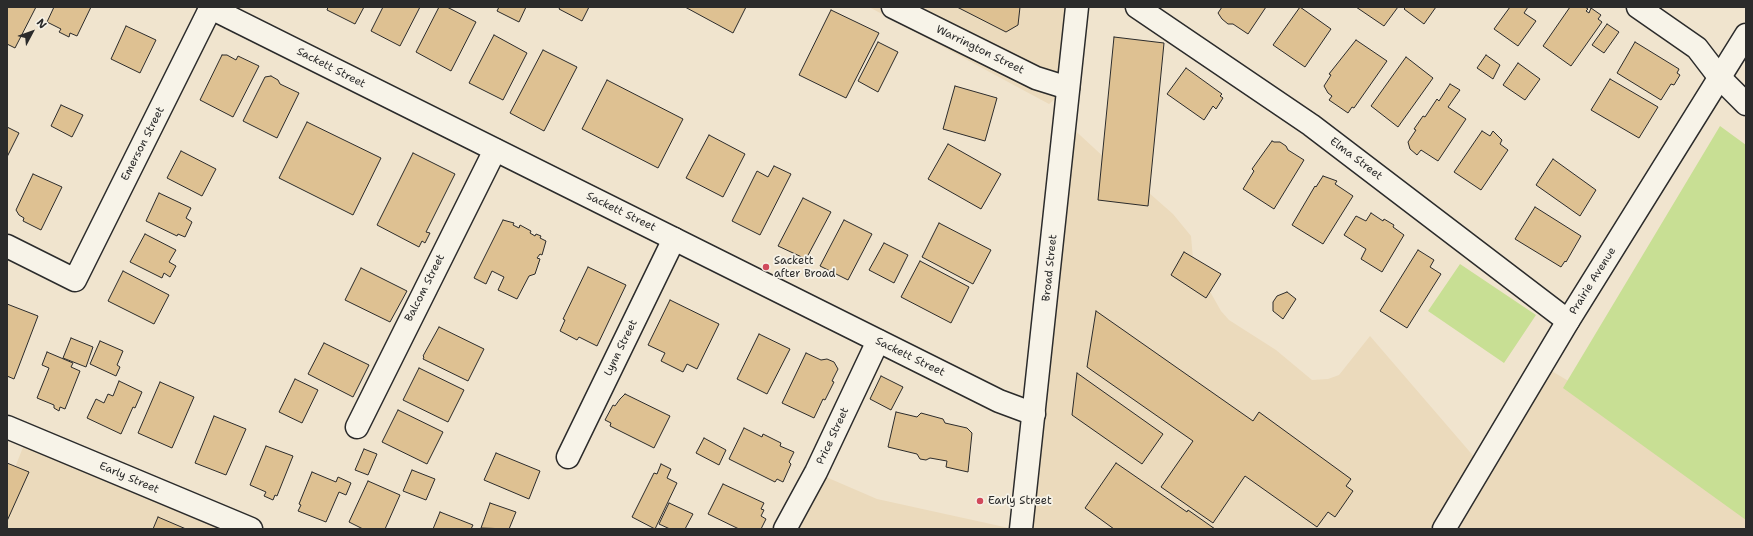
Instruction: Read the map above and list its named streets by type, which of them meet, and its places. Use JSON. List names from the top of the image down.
{
  "streets": {
    "street": [
      "Warrington Street",
      "Sackett Street",
      "Emerson Street",
      "Elma Street",
      "Broad Street",
      "Prairie Avenue",
      "Balcom Street",
      "Lynn Street",
      "Price Street",
      "Early Street"
    ]
  },
  "crossings": [
    ["Warrington Street", "Broad Street"],
    ["Sackett Street", "Emerson Street"],
    ["Sackett Street", "Broad Street"],
    ["Sackett Street", "Balcom Street"],
    ["Sackett Street", "Lynn Street"],
    ["Sackett Street", "Price Street"],
    ["Elma Street", "Prairie Avenue"]
  ],
  "places": ["Sackett after Broad", "Early Street"],
  "north": "top right"
}
